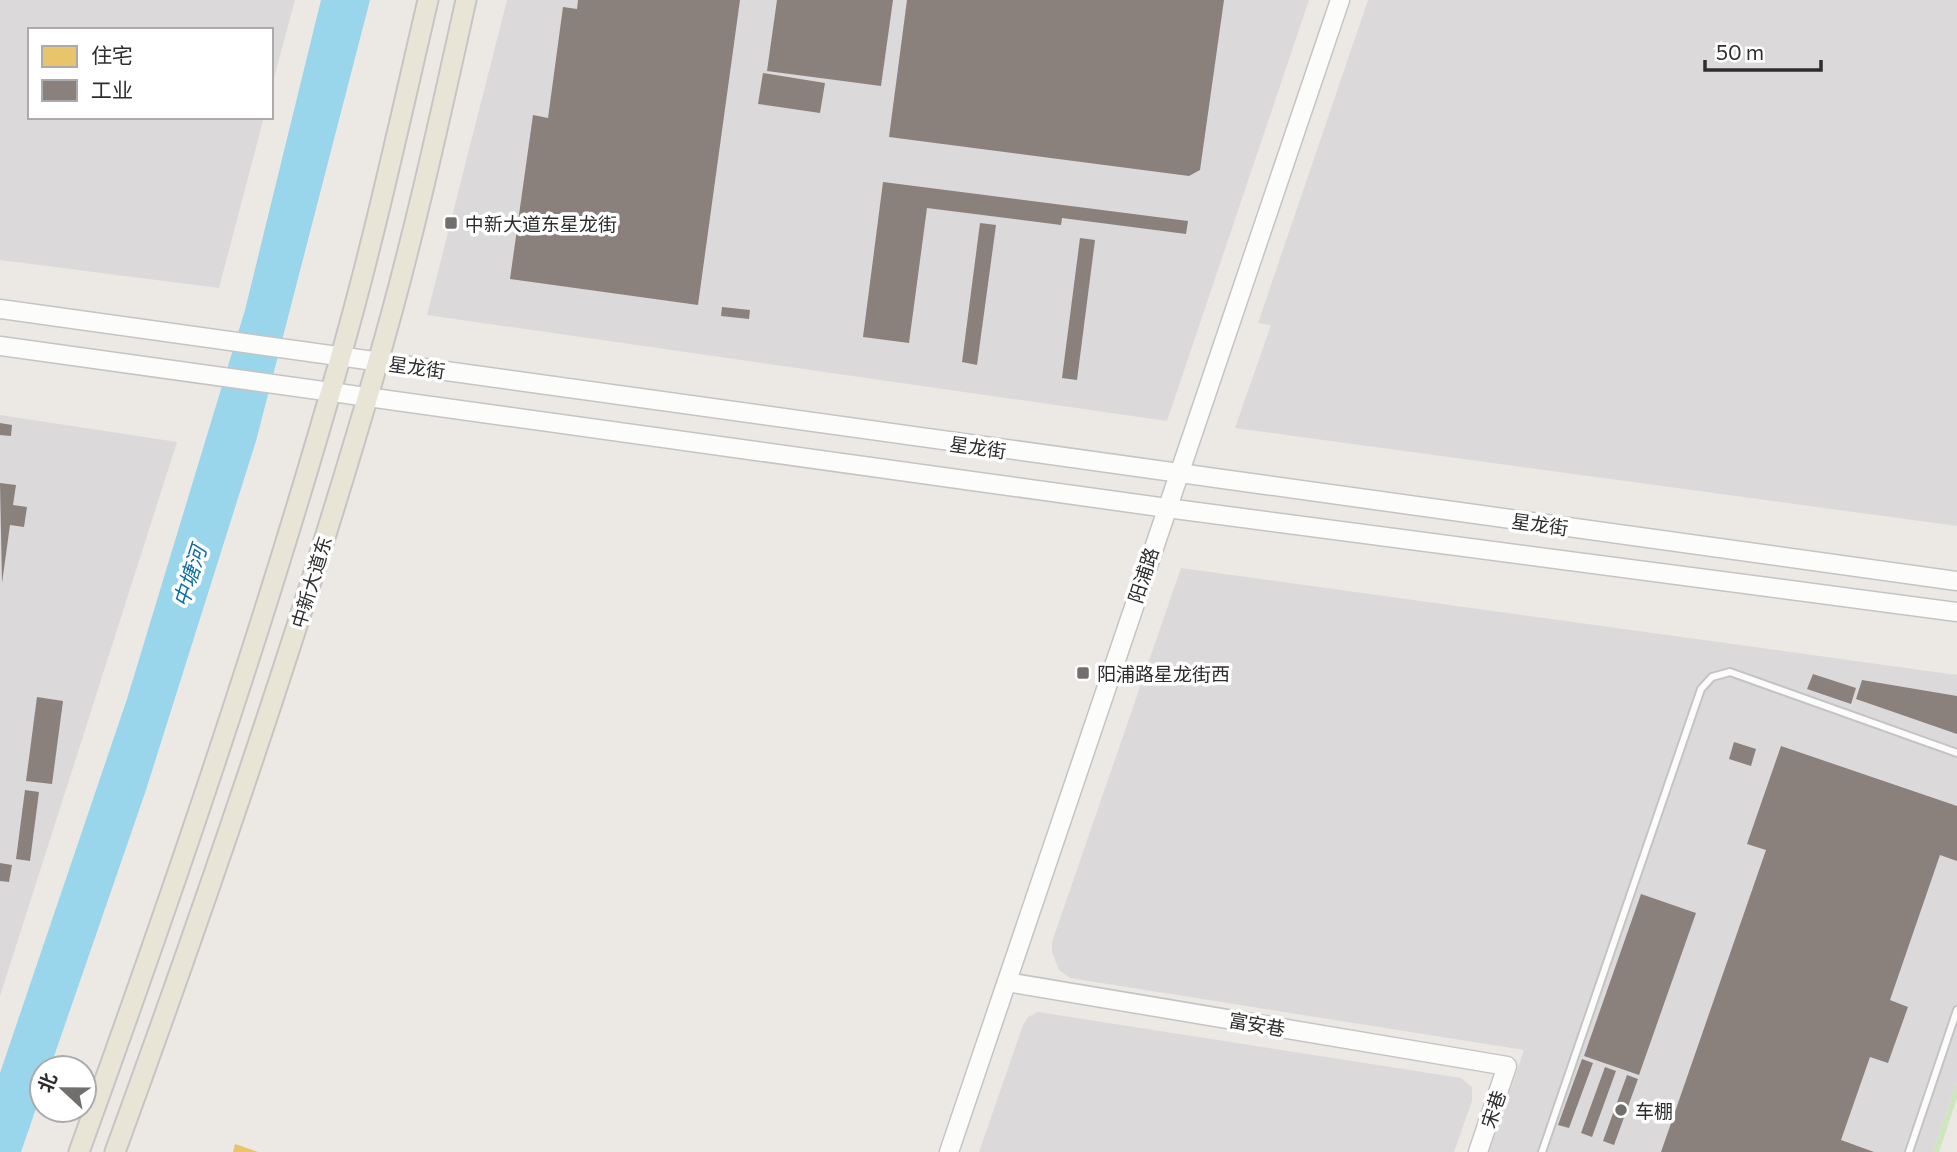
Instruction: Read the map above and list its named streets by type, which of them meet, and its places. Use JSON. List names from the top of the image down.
{
  "streets": {
    "main road": [
      "星龙街",
      "阳浦路",
      "中新大道东",
      "富安巷",
      "宋巷"
    ]
  },
  "crossings": [
    ["星龙街", "阳浦路"],
    ["星龙街", "中新大道东"],
    ["阳浦路", "富安巷"],
    ["富安巷", "宋巷"]
  ],
  "water": ["中塘河"],
  "places": {
    "transit": ["中新大道东星龙街", "阳浦路星龙街西"],
    "other": ["车棚"]
  },
  "legend": ["住宅", "工业"],
  "scale_bar": "50 m",
  "north": "left"
}
